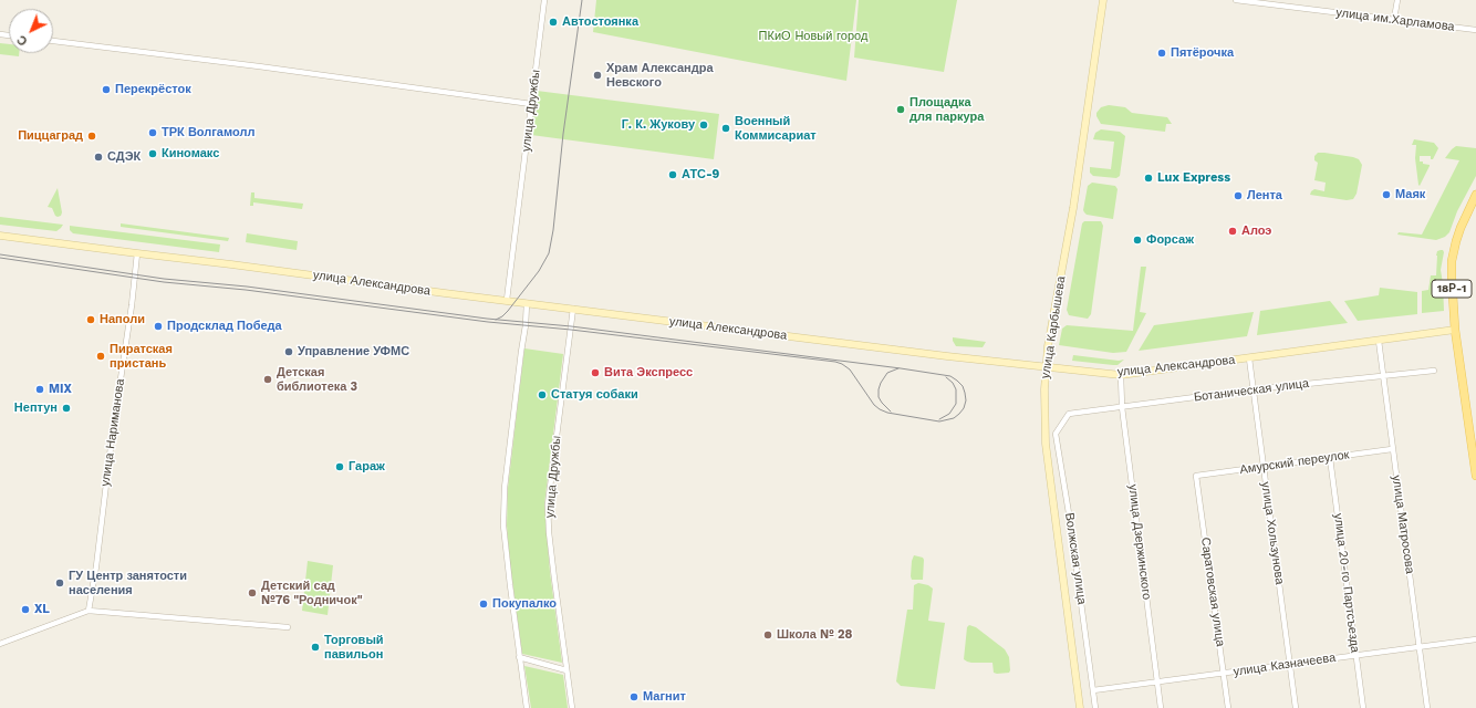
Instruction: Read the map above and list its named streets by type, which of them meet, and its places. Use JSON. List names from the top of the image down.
{
  "streets": {
    "main road": ["улица Александрова", "18Р-1", "улица Карбышева"],
    "street": [
      "улица им.Харламова",
      "улица Дружбы",
      "Ботаническая улица",
      "улица Нариманова",
      "Амурский переулок",
      "улица Матросова",
      "улица Хользунова",
      "улица Дзержинского",
      "Волжская улица",
      "улица 20-го Партсъезда",
      "Саратовская улица",
      "улица Казначеева"
    ]
  },
  "crossings": [
    ["улица Дружбы", "улица Александрова"],
    ["улица Александрова", "18Р-1"],
    ["улица Александрова", "улица Карбышева"],
    ["улица Александрова", "улица Нариманова"],
    ["улица Александрова", "улица Матросова"],
    ["улица Александрова", "улица Хользунова"],
    ["улица Александрова", "улица Дзержинского"],
    ["Ботаническая улица", "улица Матросова"],
    ["Ботаническая улица", "улица Хользунова"],
    ["Ботаническая улица", "улица Дзержинского"],
    ["Ботаническая улица", "Волжская улица"],
    ["Амурский переулок", "улица Матросова"],
    ["Амурский переулок", "улица Хользунова"],
    ["Амурский переулок", "улица 20-го Партсъезда"],
    ["Амурский переулок", "Саратовская улица"],
    ["улица Матросова", "улица Казначеева"],
    ["улица Хользунова", "улица Казначеева"],
    ["улица Дзержинского", "улица Казначеева"],
    ["Волжская улица", "улица Казначеева"],
    ["улица 20-го Партсъезда", "улица Казначеева"],
    ["Саратовская улица", "улица Казначеева"]
  ],
  "parks": ["ПКиО Новый город"],
  "places": [
    "Автостоянка",
    "Пятёрочка",
    "Храм Александра Невского",
    "Перекрёсток",
    "Площадка для паркура",
    "Г. К. Жукову",
    "Военный Коммисариат",
    "ТРК Волгамолл",
    "Пиццаград",
    "Киномакс",
    "СДЭК",
    "АТС-9",
    "Lux Express",
    "Маяк",
    "Лента",
    "Алоэ",
    "Форсаж",
    "Наполи",
    "Продсклад Победа",
    "Управление УФМС",
    "Пиратская пристань",
    "Вита Экспресс",
    "Детская библиотека 3",
    "MIX",
    "Статуя собаки",
    "Нептун",
    "Гараж",
    "ГУ Центр занятости населения",
    "Детский сад №76 \"Родничок\"",
    "Покупалко",
    "XL",
    "Школа № 28",
    "Торговый павильон",
    "Магнит"
  ],
  "north": "bottom left"
}
